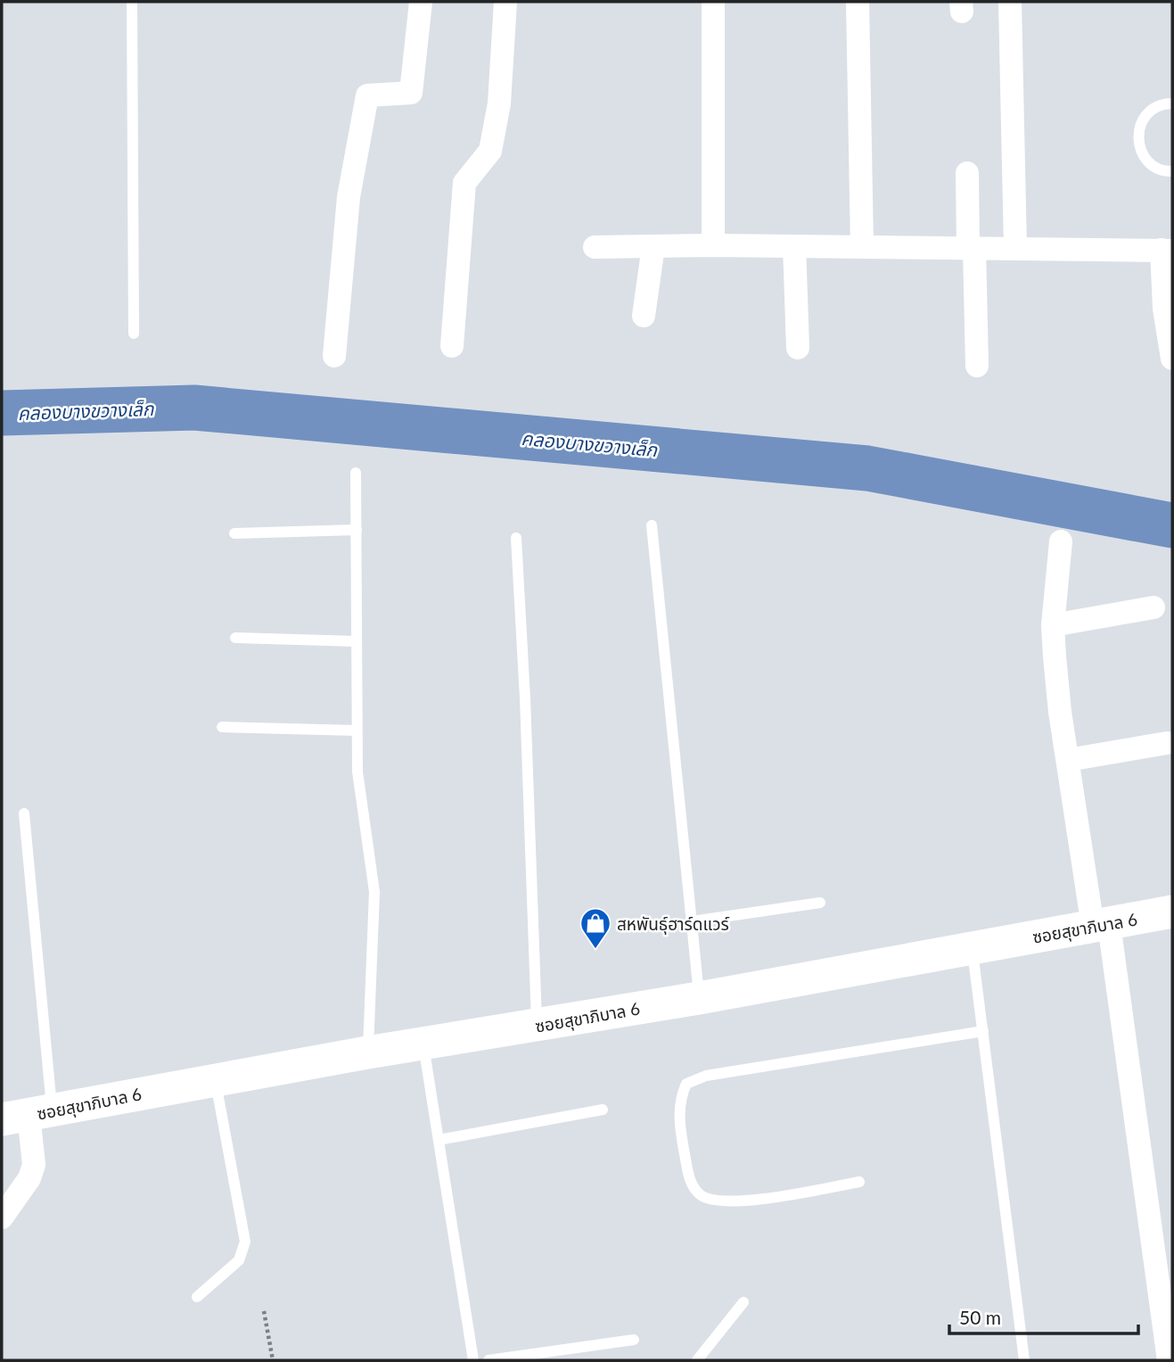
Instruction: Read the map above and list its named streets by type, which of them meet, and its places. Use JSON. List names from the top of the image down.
{
  "streets": {
    "street": ["ซอยสุขาภิบาล 6"]
  },
  "water": ["คลองบางขวางเล็ก"],
  "places": {
    "shop": ["สหพันธุ์ฮาร์ดแวร์"]
  },
  "scale_bar": "50 m"
}
